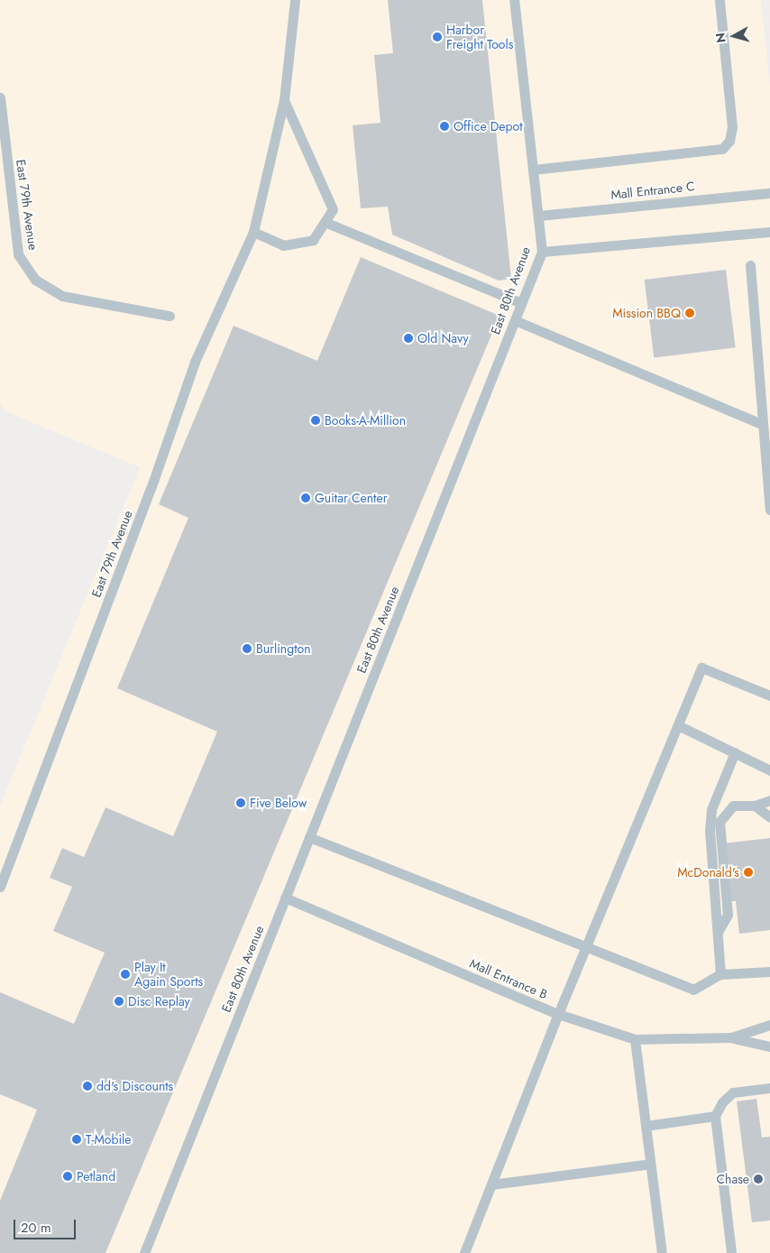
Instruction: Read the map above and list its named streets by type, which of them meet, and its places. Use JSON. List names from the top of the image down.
{
  "streets": {
    "lane": [
      "Mall Entrance C",
      "East 79th Avenue",
      "East 80th Avenue",
      "Mall Entrance B"
    ]
  },
  "crossings": [
    ["Mall Entrance C", "East 80th Avenue"],
    ["East 80th Avenue", "Mall Entrance B"]
  ],
  "places": [
    "Harbor Freight Tools",
    "Office Depot",
    "Mission BBQ",
    "Old Navy",
    "Books-A-Million",
    "Guitar Center",
    "Burlington",
    "Five Below",
    "McDonald's",
    "Play It Again Sports",
    "Disc Replay",
    "dd's Discounts",
    "T-Mobile",
    "Petland",
    "Chase"
  ],
  "scale_bar": "20 m",
  "north": "left"
}
